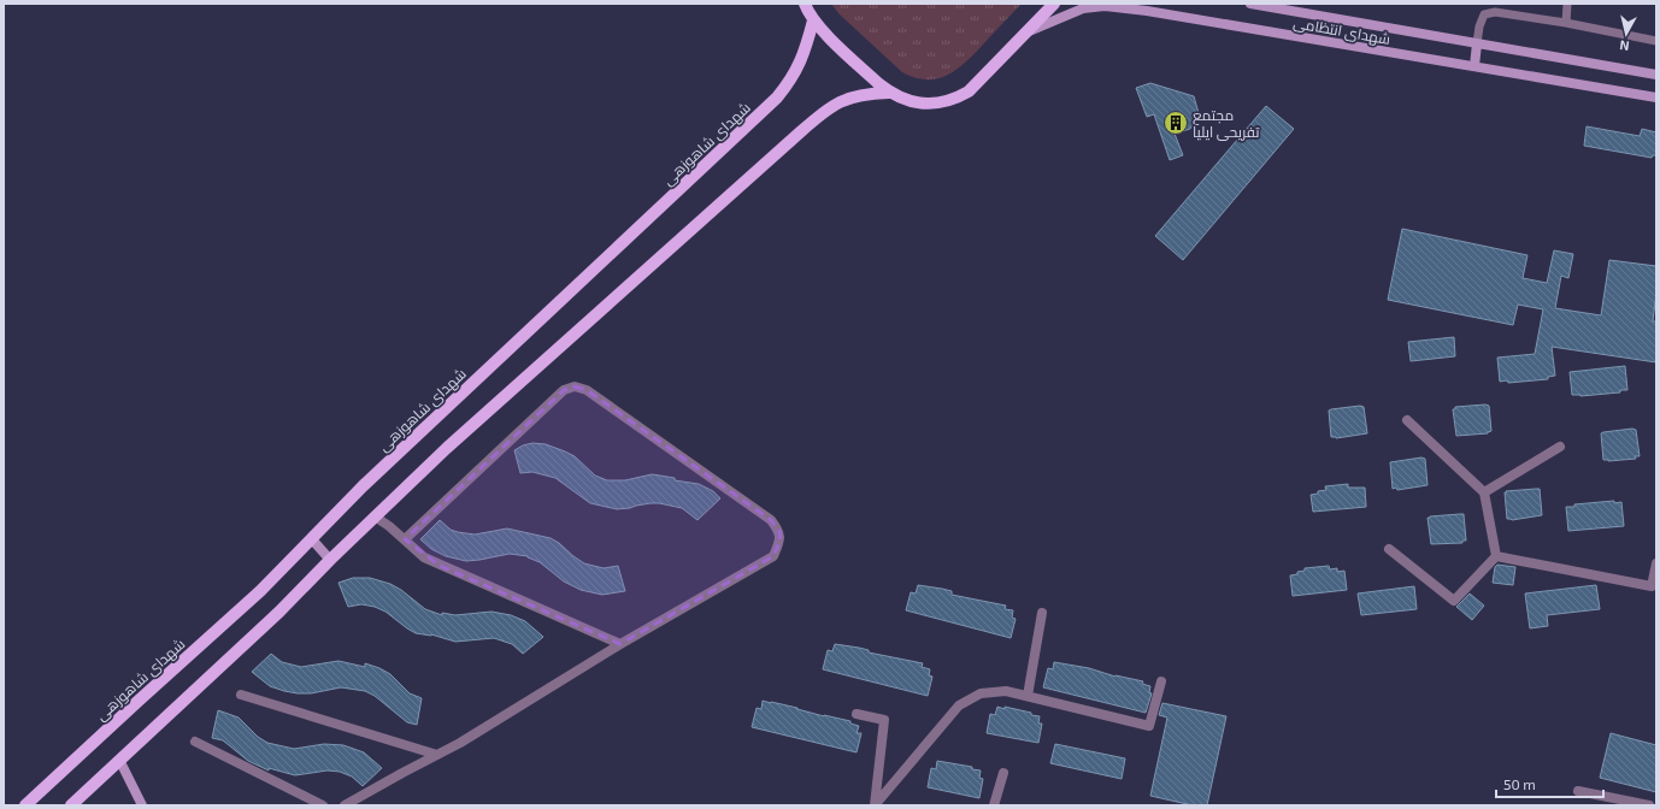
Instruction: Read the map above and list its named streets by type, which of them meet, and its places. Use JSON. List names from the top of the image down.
{
  "streets": {
    "main road": ["شهدای انتظامی", "شهدای شاهوزهی"]
  },
  "places": {
    "building": ["مجتمع تفریحی ایلیا"]
  },
  "scale_bar": "50 m",
  "north": "bottom"
}
